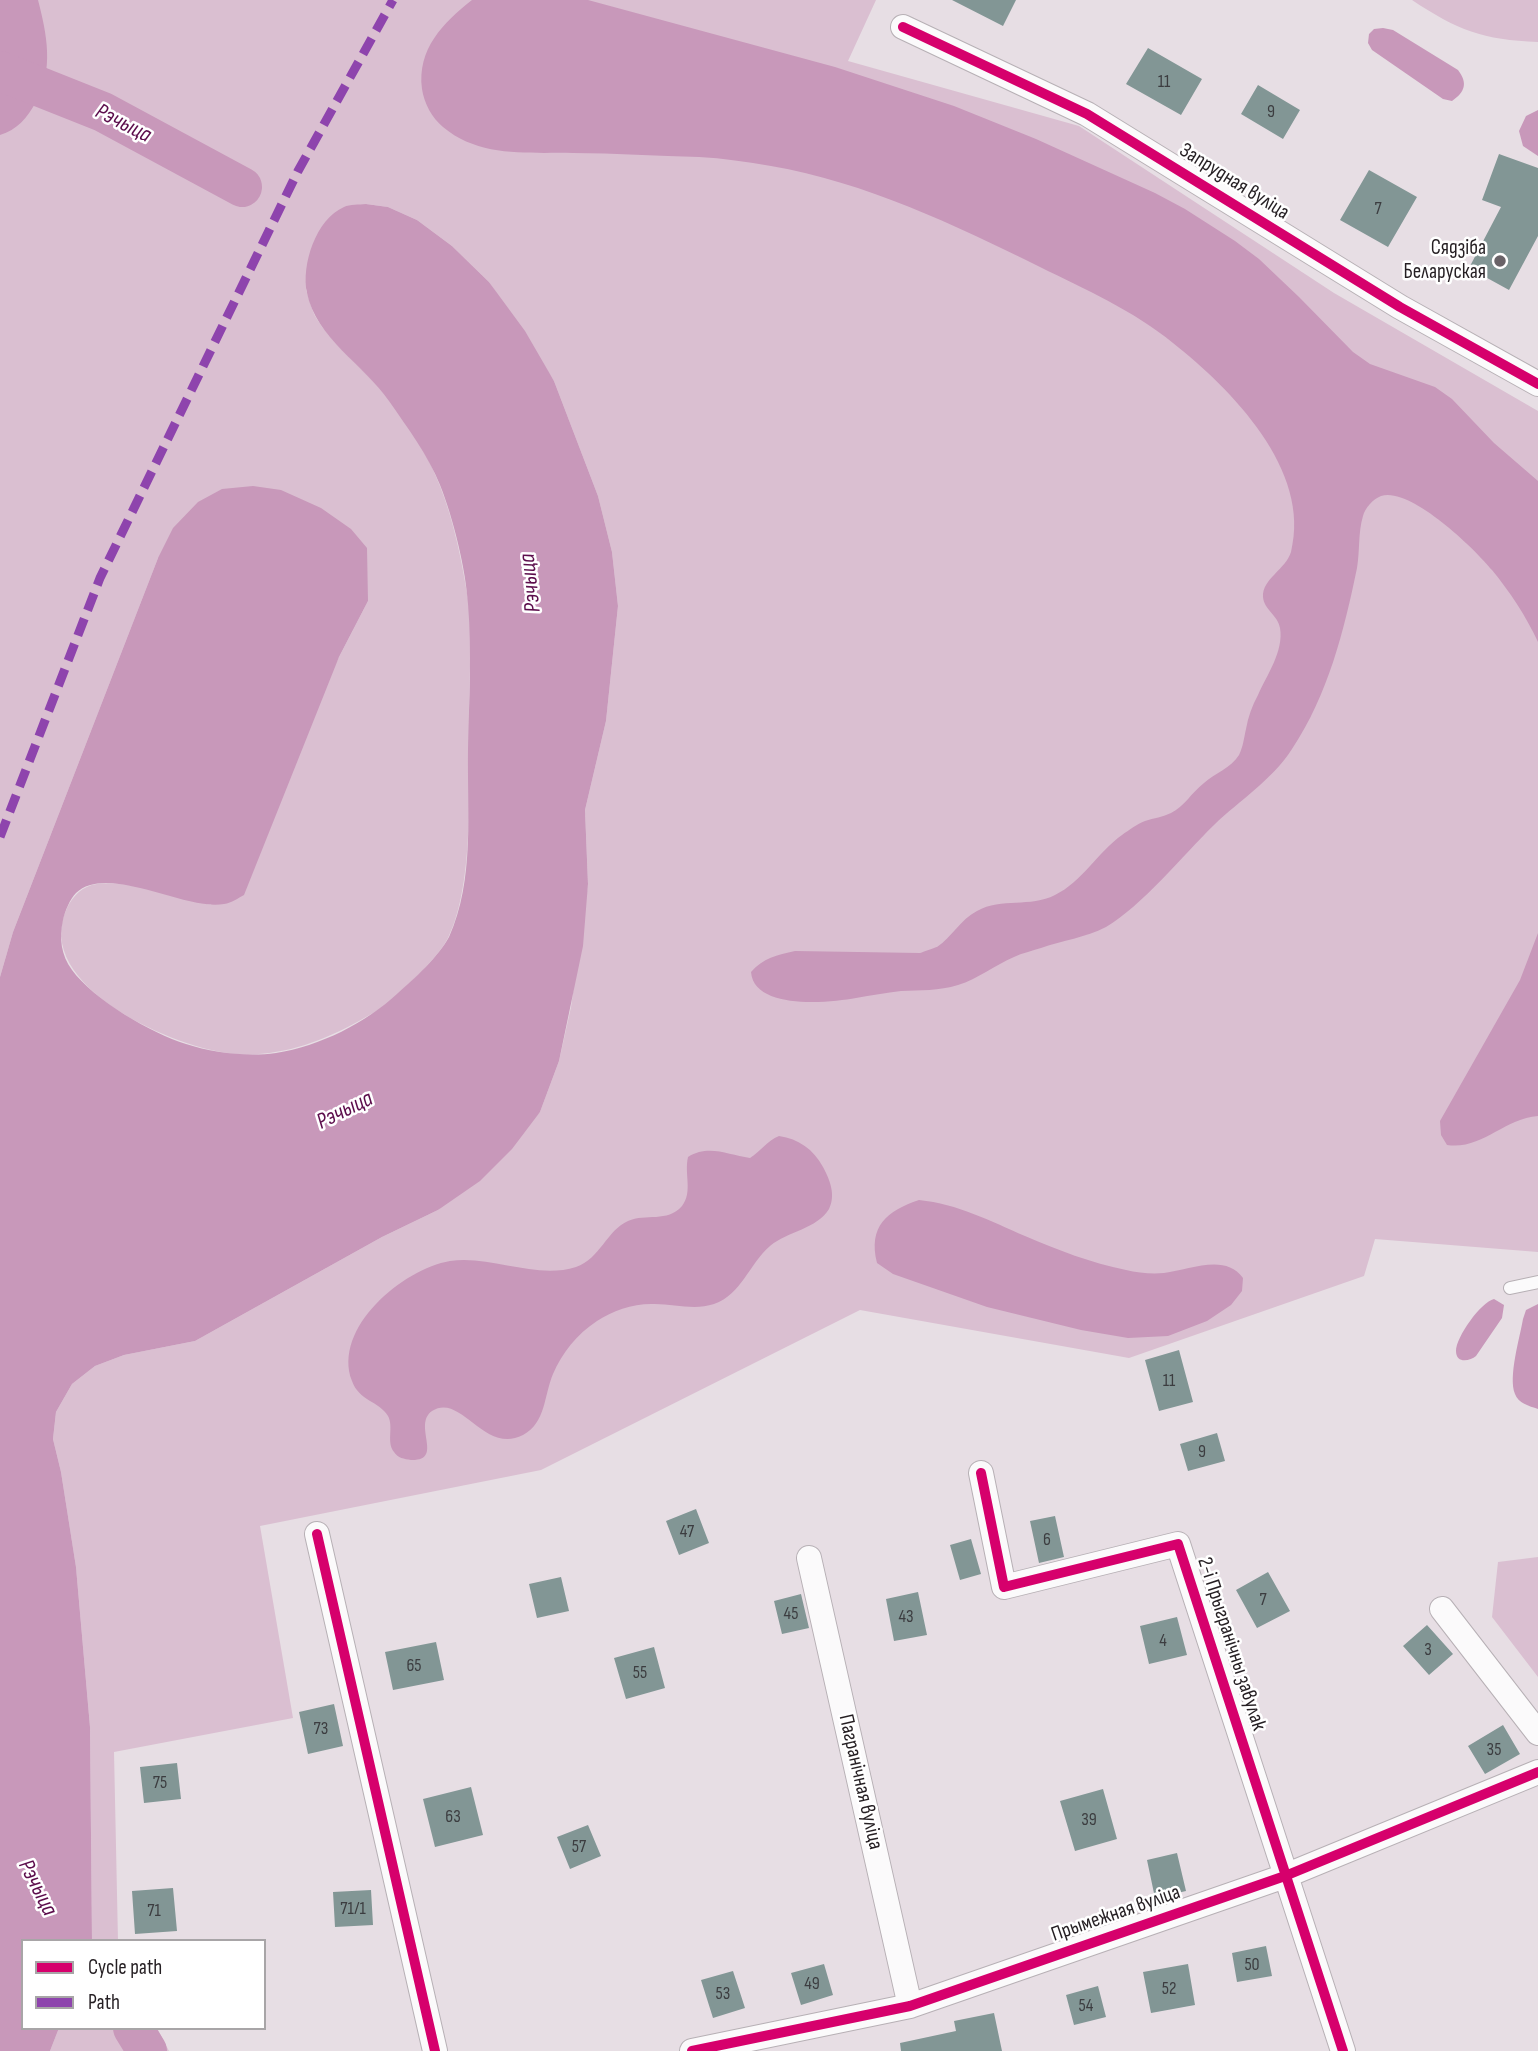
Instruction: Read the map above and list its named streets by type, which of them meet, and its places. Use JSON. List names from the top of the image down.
{
  "streets": {
    "street": [
      "Запрудная вуліца",
      "2-і Прыгранічны завулак",
      "Пагранічная вуліца",
      "Прымежная вуліца"
    ]
  },
  "crossings": [
    ["2-і Прыгранічны завулак", "Прымежная вуліца"],
    ["Пагранічная вуліца", "Прымежная вуліца"]
  ],
  "water": ["Рэчыца"],
  "places": ["Сядзіба Беларуская"],
  "house_numbers": [
    "11",
    "9",
    "7",
    "11",
    "9",
    "47",
    "6",
    "7",
    "45",
    "43",
    "4",
    "3",
    "65",
    "55",
    "73",
    "35",
    "75",
    "63",
    "39",
    "57",
    "71/1",
    "71",
    "50",
    "49",
    "52",
    "53",
    "54"
  ],
  "legend": ["Cycle path", "Path"]
}
